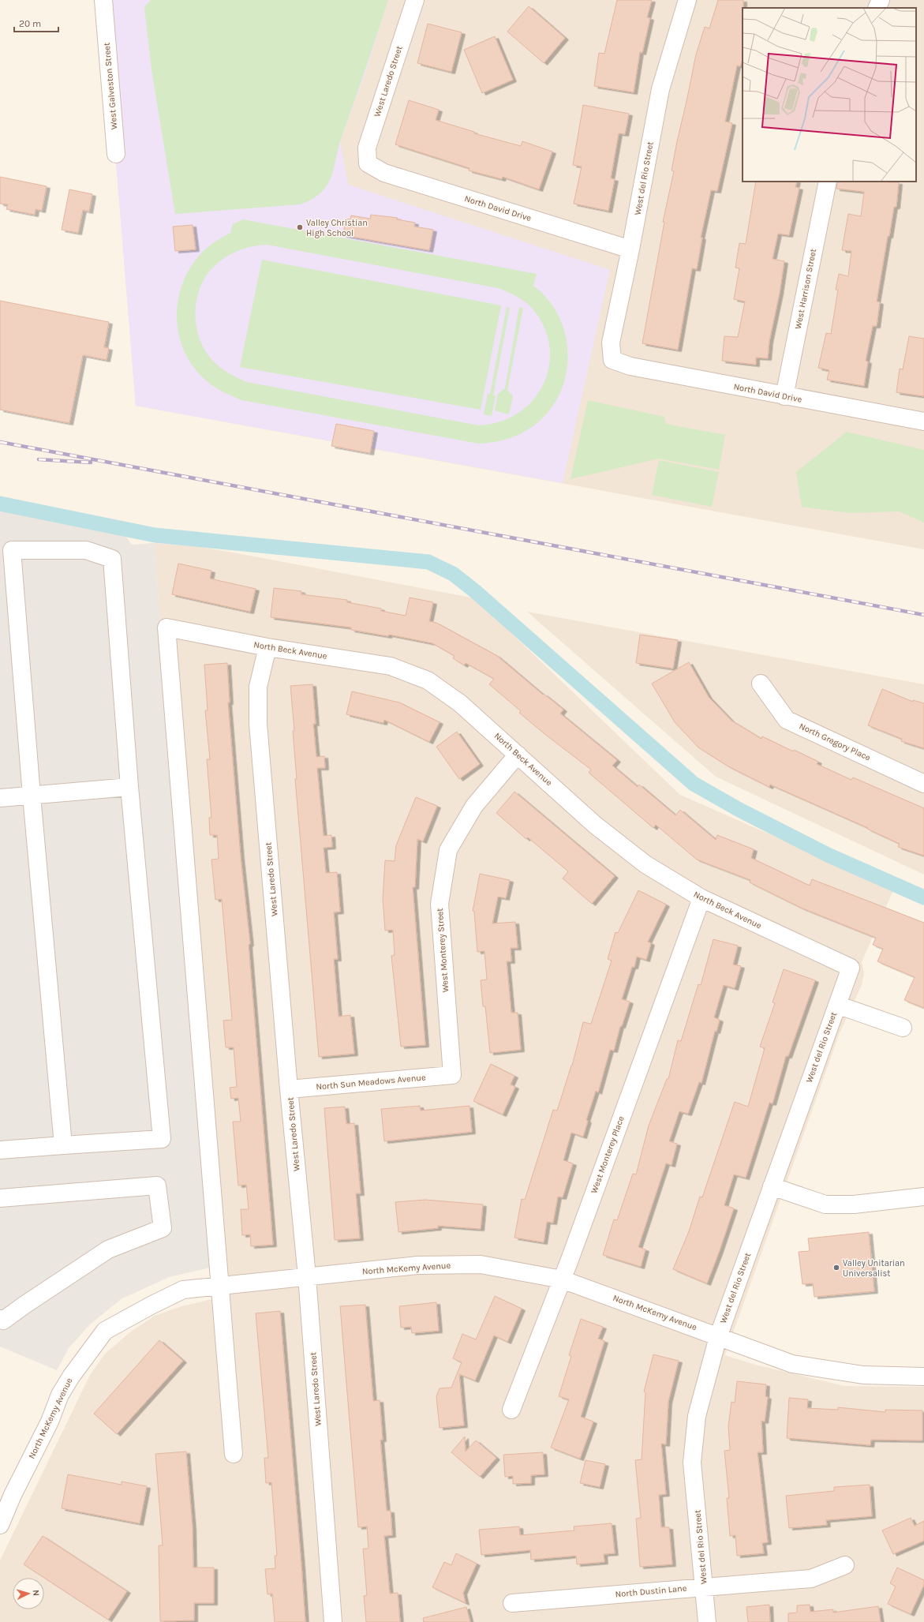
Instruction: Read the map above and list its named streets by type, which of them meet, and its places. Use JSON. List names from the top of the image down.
{
  "streets": {
    "street": [
      "West Laredo Street",
      "West Galveston Street",
      "West del Rio Street",
      "North David Drive",
      "West Harrison Street",
      "North Beck Avenue",
      "North Gregory Place",
      "West Monterey Street",
      "North Sun Meadows Avenue",
      "West Monterey Place",
      "North McKemy Avenue",
      "North Dustin Lane"
    ]
  },
  "crossings": [
    ["West Laredo Street", "North David Drive"],
    ["West Laredo Street", "North Beck Avenue"],
    ["West Laredo Street", "North Sun Meadows Avenue"],
    ["West Laredo Street", "North McKemy Avenue"],
    ["West del Rio Street", "North David Drive"],
    ["West del Rio Street", "North Beck Avenue"],
    ["West del Rio Street", "North McKemy Avenue"],
    ["West del Rio Street", "North Dustin Lane"],
    ["North David Drive", "West Harrison Street"],
    ["North Beck Avenue", "West Monterey Street"],
    ["North Beck Avenue", "West Monterey Place"],
    ["North Beck Avenue", "North McKemy Avenue"],
    ["West Monterey Street", "North Sun Meadows Avenue"],
    ["West Monterey Place", "North McKemy Avenue"]
  ],
  "places": ["Valley Christian High School", "Valley Unitarian Universalist"],
  "scale_bar": "20 m",
  "north": "right"
}
